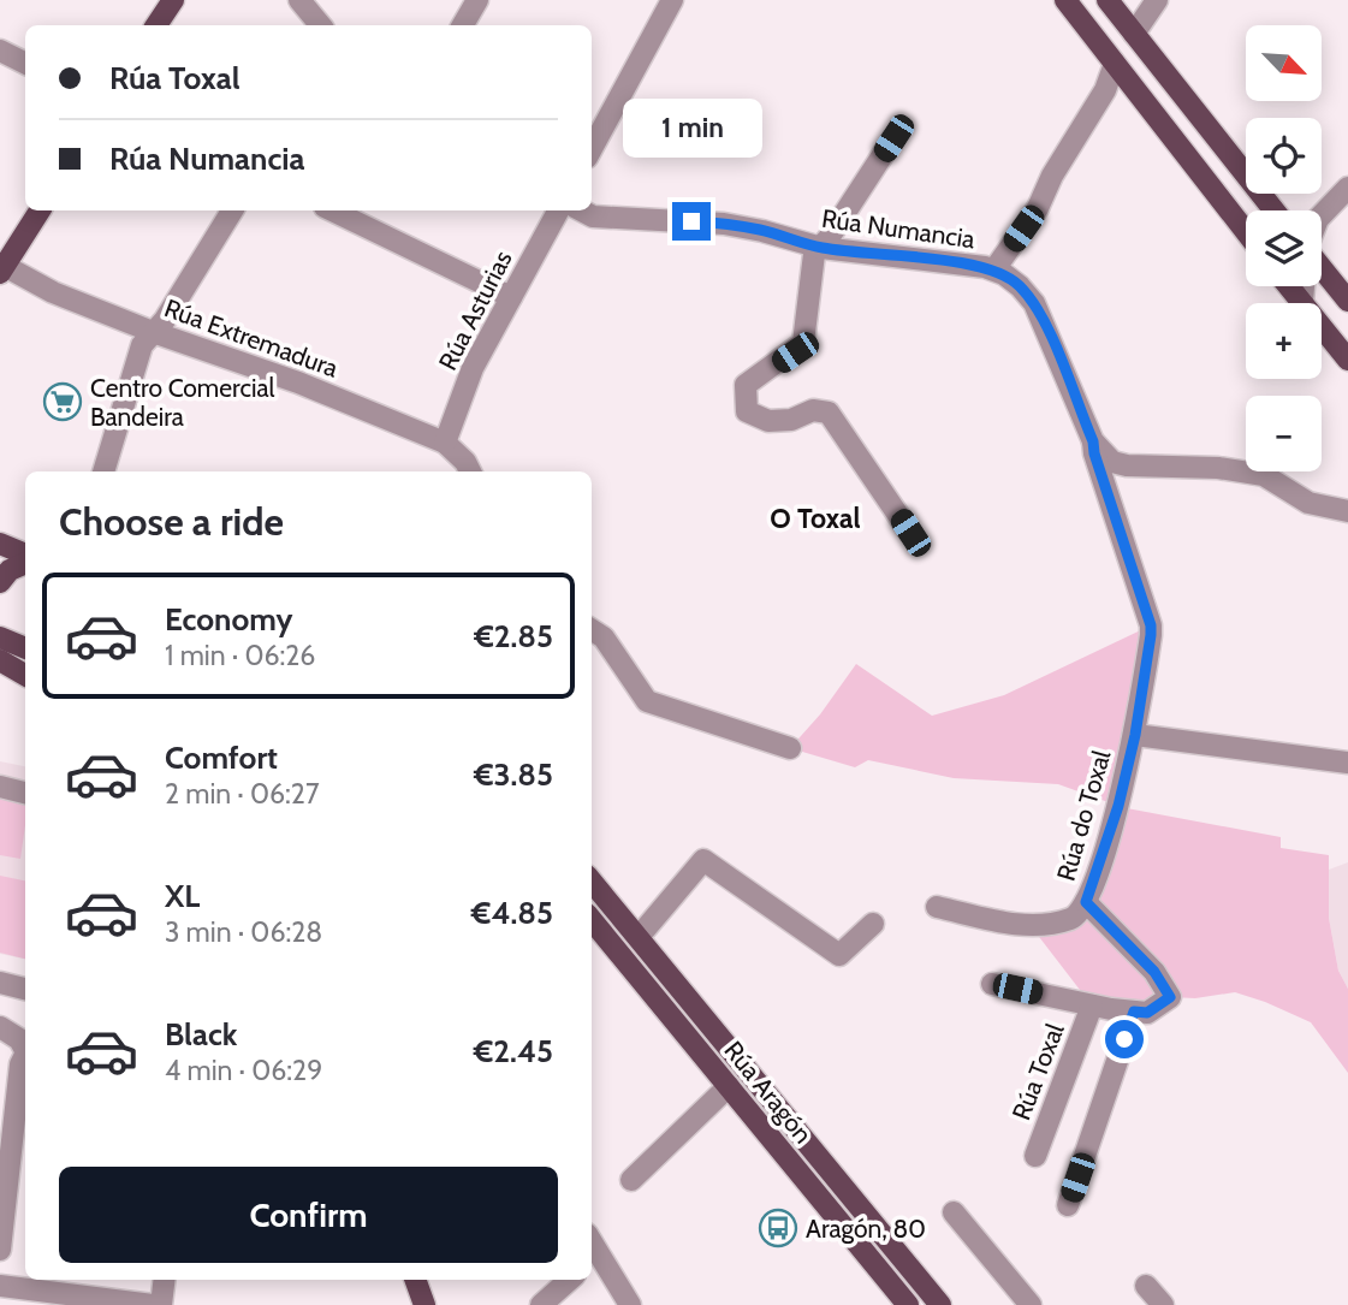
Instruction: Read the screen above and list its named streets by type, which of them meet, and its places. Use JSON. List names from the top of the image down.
{
  "streets": {
    "main road": ["Rúa Aragón"],
    "street": [
      "Rúa Numancia",
      "Rúa Asturias",
      "Rúa Extremadura",
      "Rúa do Toxal",
      "Rúa Toxal"
    ]
  },
  "crossings": [
    ["Rúa Numancia", "Rúa do Toxal"],
    ["Rúa Asturias", "Rúa Extremadura"]
  ],
  "districts": ["O Toxal"],
  "places": {
    "supermarket": ["Centro Comercial Bandeira"],
    "bus stop": ["Aragón, 80"]
  },
  "north": "bottom right",
  "page": {
    "map_buttons": ["+", "−"],
    "banner": ["Rúa Toxal", "Rúa Numancia"],
    "bubble": "1 min",
    "heading": "Choose a ride",
    "list": [
      {
        "name": "Economy",
        "note": "1 min · 06:26",
        "value": "€2.85"
      },
      {
        "name": "Comfort",
        "note": "2 min · 06:27",
        "value": "€3.85"
      },
      {
        "name": "XL",
        "note": "3 min · 06:28",
        "value": "€4.85"
      },
      {
        "name": "Black",
        "note": "4 min · 06:29",
        "value": "€2.45"
      }
    ],
    "buttons": "Confirm"
  }
}
